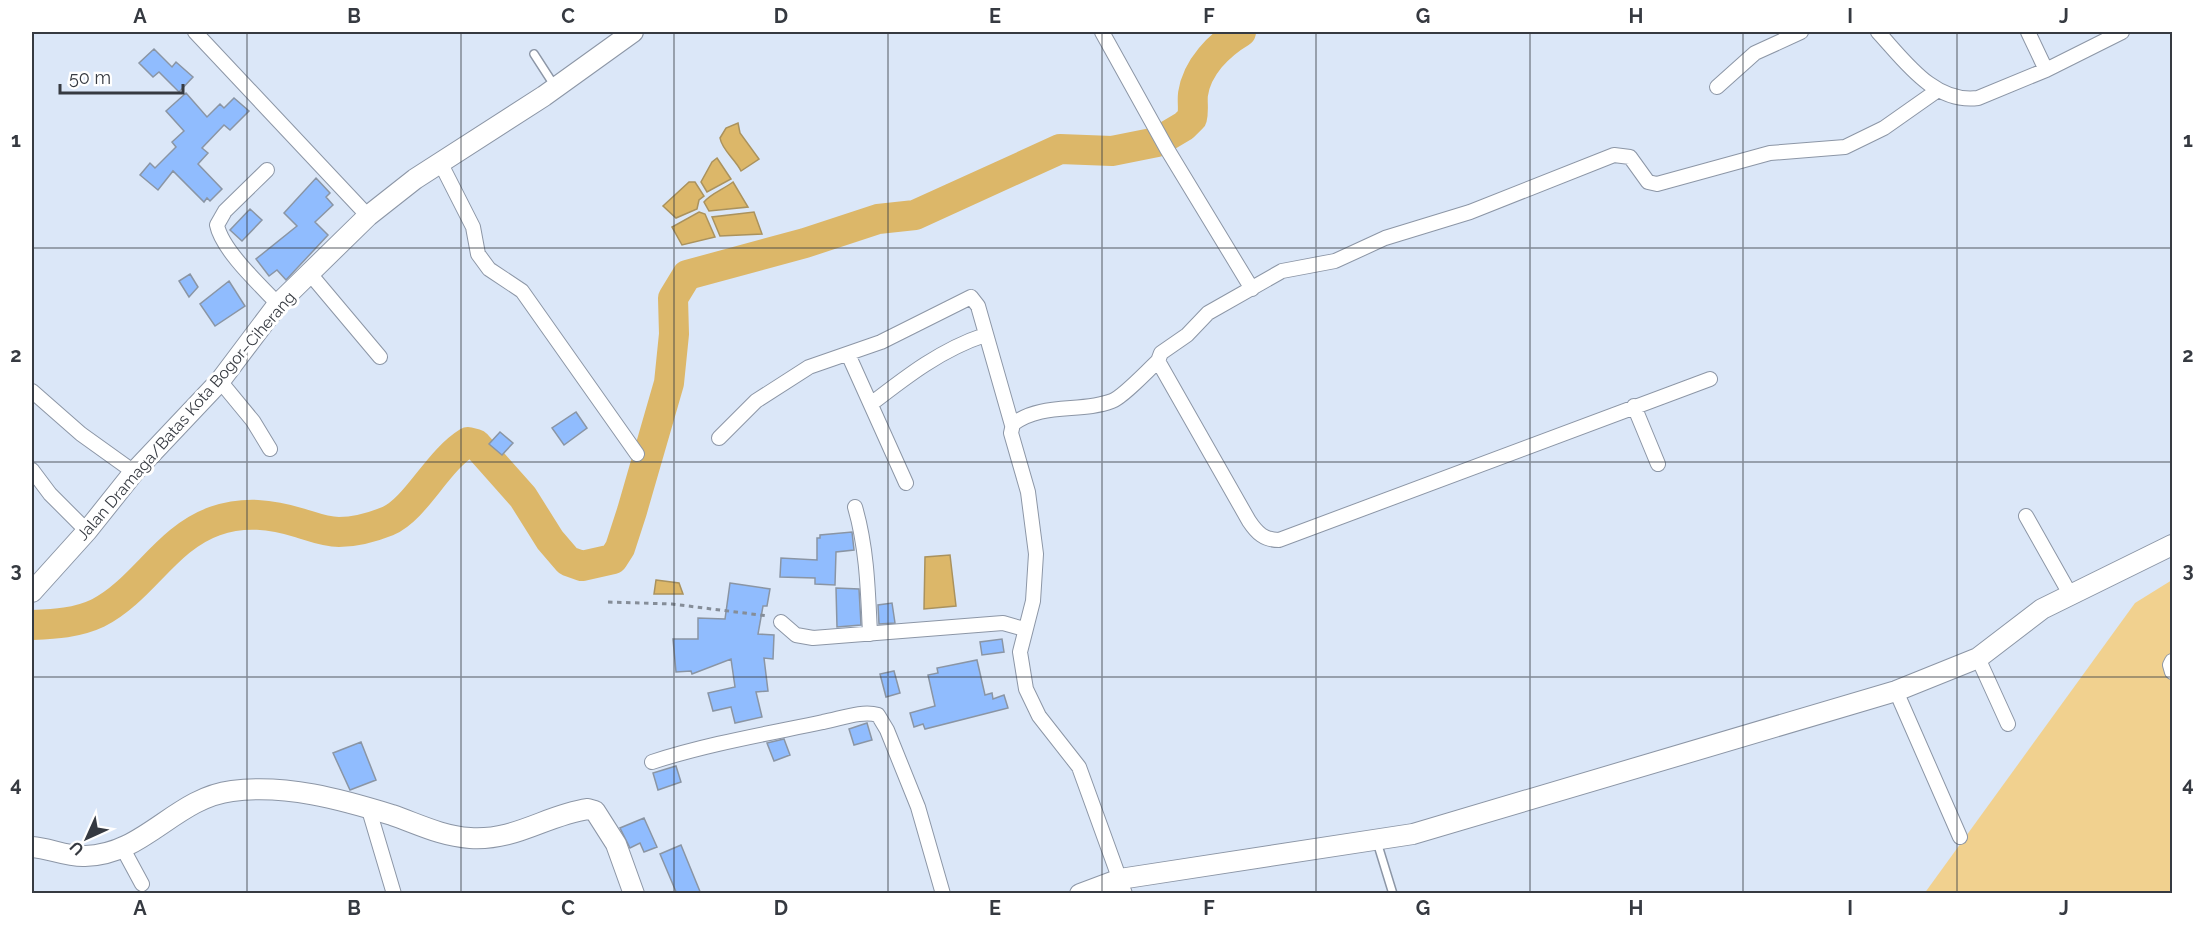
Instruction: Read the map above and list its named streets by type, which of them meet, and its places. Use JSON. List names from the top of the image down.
{
  "streets": {
    "street": ["Jalan Dramaga/Batas Kota Bogor–Ciherang"]
  },
  "scale_bar": "50 m",
  "north": "bottom left",
  "grid": {
    "columns": [
      "A",
      "B",
      "C",
      "D",
      "E",
      "F",
      "G",
      "H",
      "I",
      "J"
    ],
    "rows": [
      "1",
      "2",
      "3",
      "4"
    ]
  }
}
